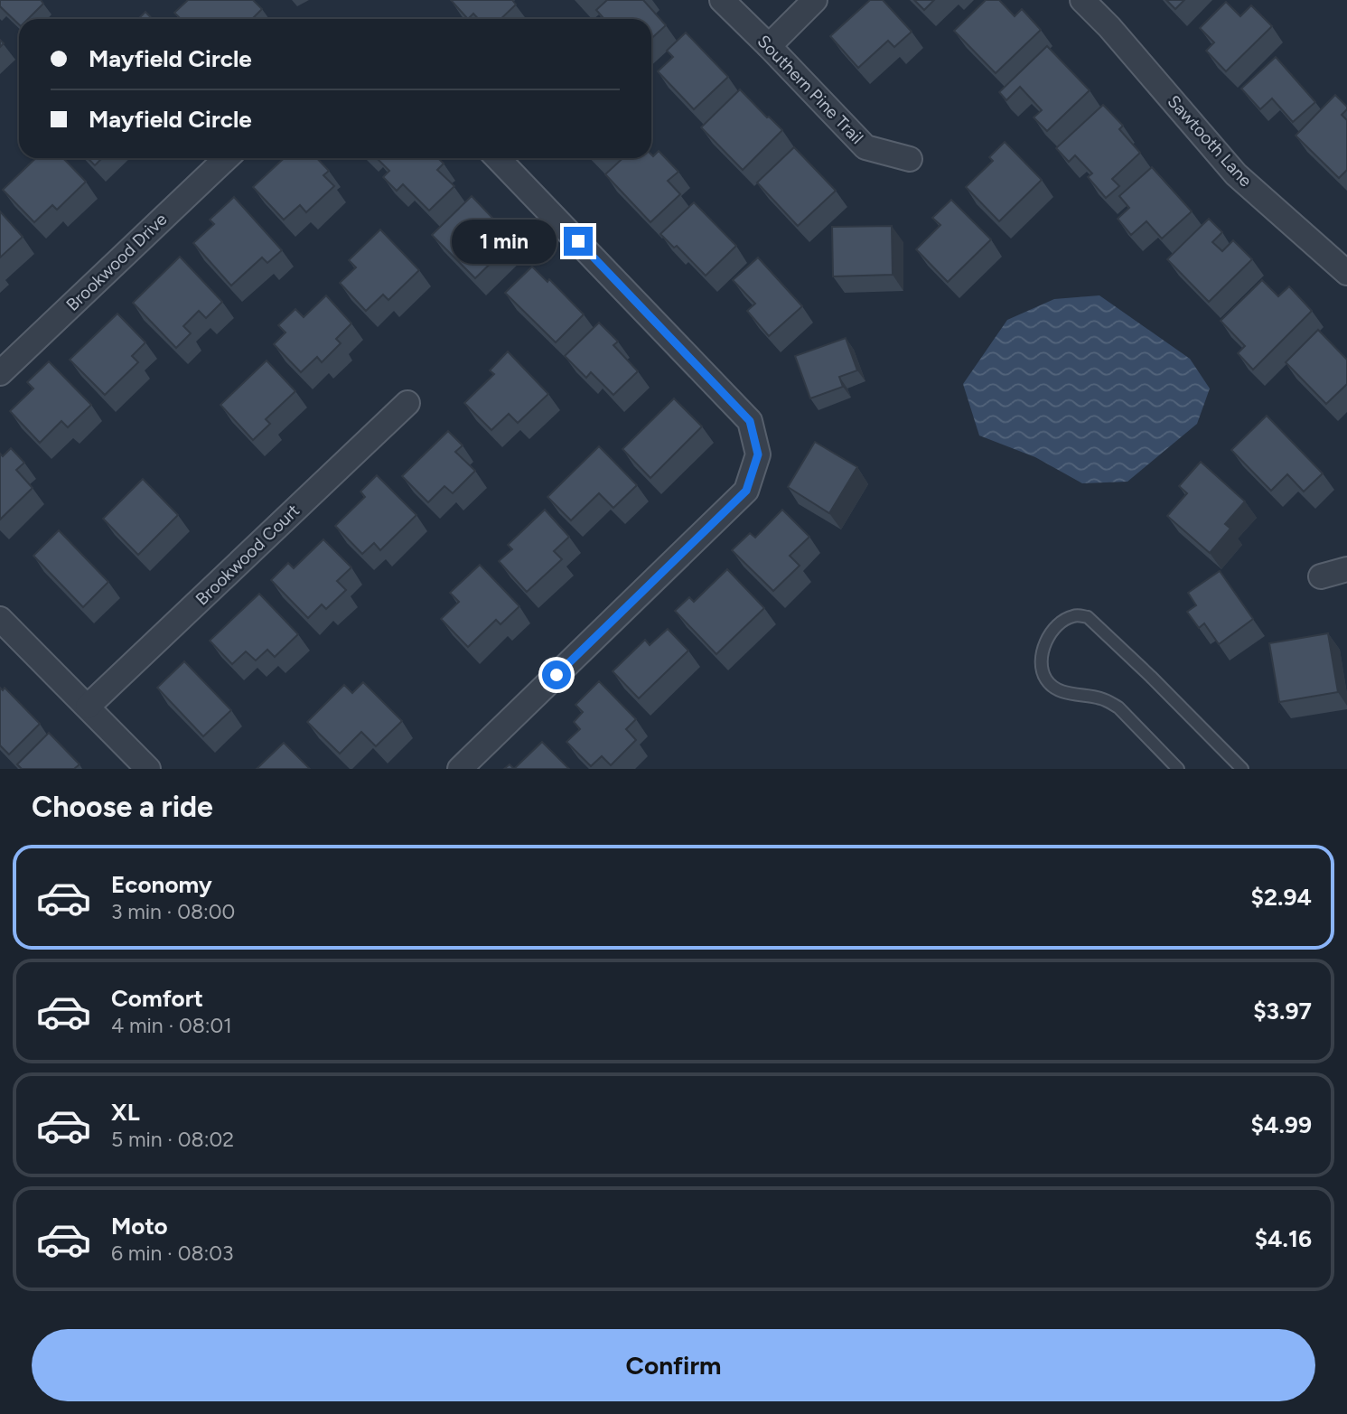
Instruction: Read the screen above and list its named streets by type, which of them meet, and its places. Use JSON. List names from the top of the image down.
{
  "streets": {
    "street": [
      "Southern Pine Trail",
      "Sawtooth Lane",
      "Brookwood Drive",
      "Brookwood Court"
    ]
  },
  "page": {
    "banner": ["Mayfield Circle", "Mayfield Circle"],
    "bubble": "1 min",
    "heading": "Choose a ride",
    "list": [
      {
        "name": "Economy",
        "note": "3 min · 08:00",
        "value": "$2.94"
      },
      {
        "name": "Comfort",
        "note": "4 min · 08:01",
        "value": "$3.97"
      },
      {
        "name": "XL",
        "note": "5 min · 08:02",
        "value": "$4.99"
      },
      {
        "name": "Moto",
        "note": "6 min · 08:03",
        "value": "$4.16"
      }
    ],
    "buttons": "Confirm"
  }
}
